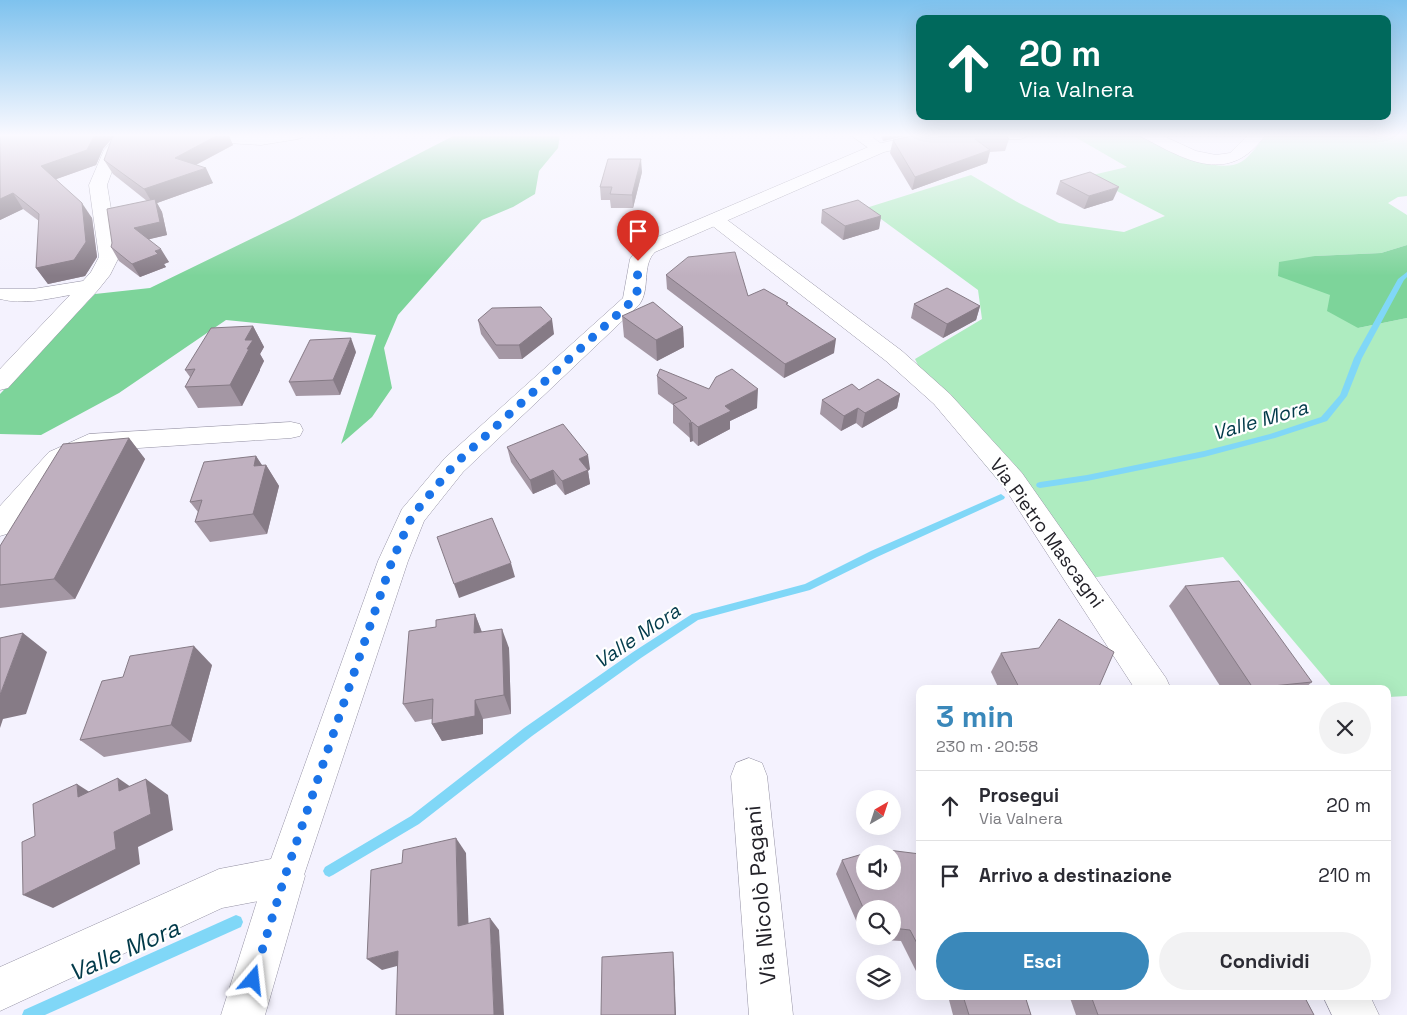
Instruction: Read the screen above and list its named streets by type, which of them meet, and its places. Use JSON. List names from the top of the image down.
{
  "streets": {
    "street": ["Via Pietro Mascagni", "Via Nicolò Pagani"]
  },
  "water": ["Valle Mora"],
  "north": "top right",
  "page": {
    "turn": ["20 m", "Via Valnera"],
    "heading": ["3 min", "230 m · 20:58"],
    "list": [
      {
        "name": "Prosegui",
        "note": "Via Valnera",
        "value": "20 m"
      },
      {
        "name": "Arrivo a destinazione",
        "value": "210 m"
      }
    ],
    "buttons": ["Esci", "Condividi"]
  }
}
